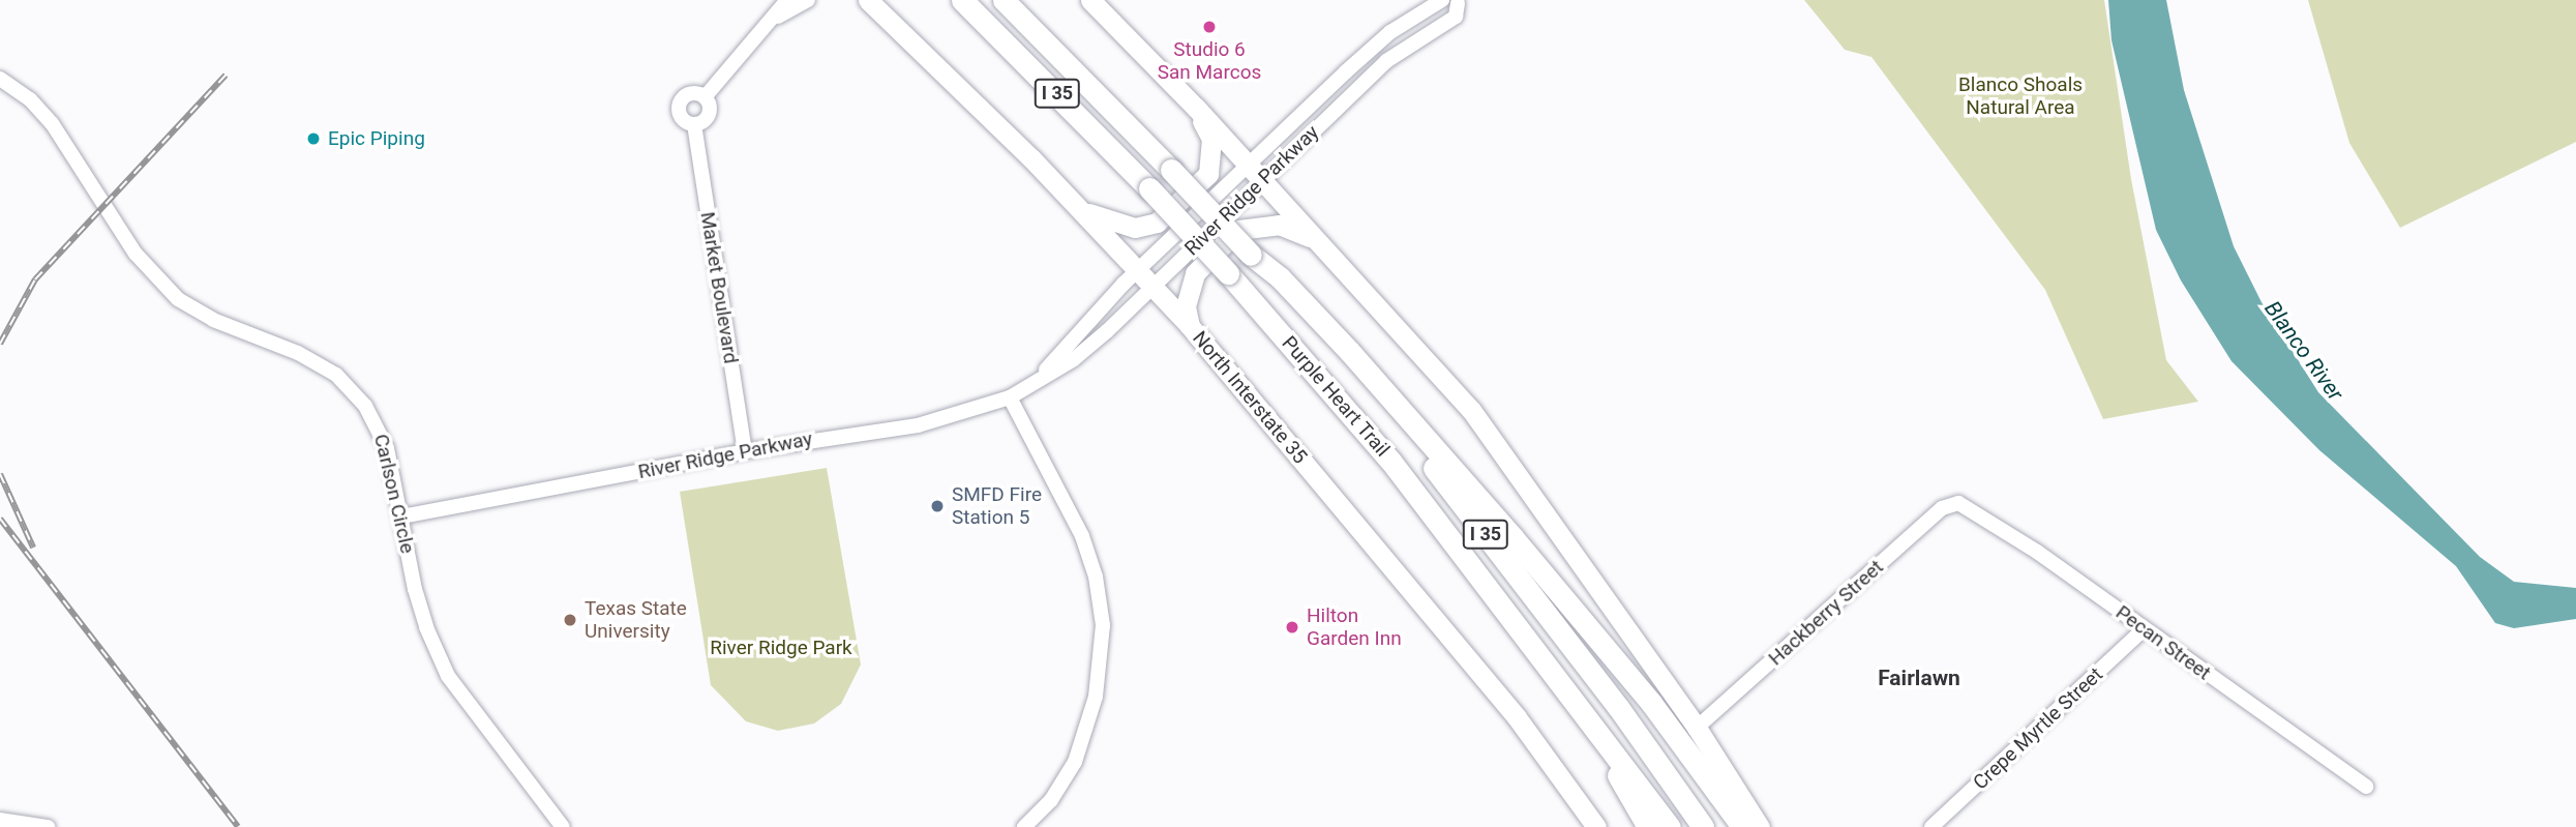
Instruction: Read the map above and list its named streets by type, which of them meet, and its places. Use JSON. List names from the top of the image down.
{
  "streets": {
    "highway": ["I 35", "Purple Heart Trail"],
    "main road": ["North Interstate 35"],
    "street": [
      "River Ridge Parkway",
      "Market Boulevard",
      "Carlson Circle",
      "Hackberry Street",
      "Pecan Street",
      "Crepe Myrtle Street"
    ]
  },
  "crossings": [
    ["River Ridge Parkway", "Market Boulevard"],
    ["River Ridge Parkway", "North Interstate 35"],
    ["River Ridge Parkway", "Carlson Circle"],
    ["Hackberry Street", "Pecan Street"],
    ["Pecan Street", "Crepe Myrtle Street"]
  ],
  "districts": ["Fairlawn"],
  "water": ["Blanco River"],
  "parks": ["Blanco Shoals Natural Area", "River Ridge Park"],
  "places": [
    "Studio 6 San Marcos",
    "Epic Piping",
    "SMFD Fire Station 5",
    "Texas State University",
    "Hilton Garden Inn"
  ]
}
